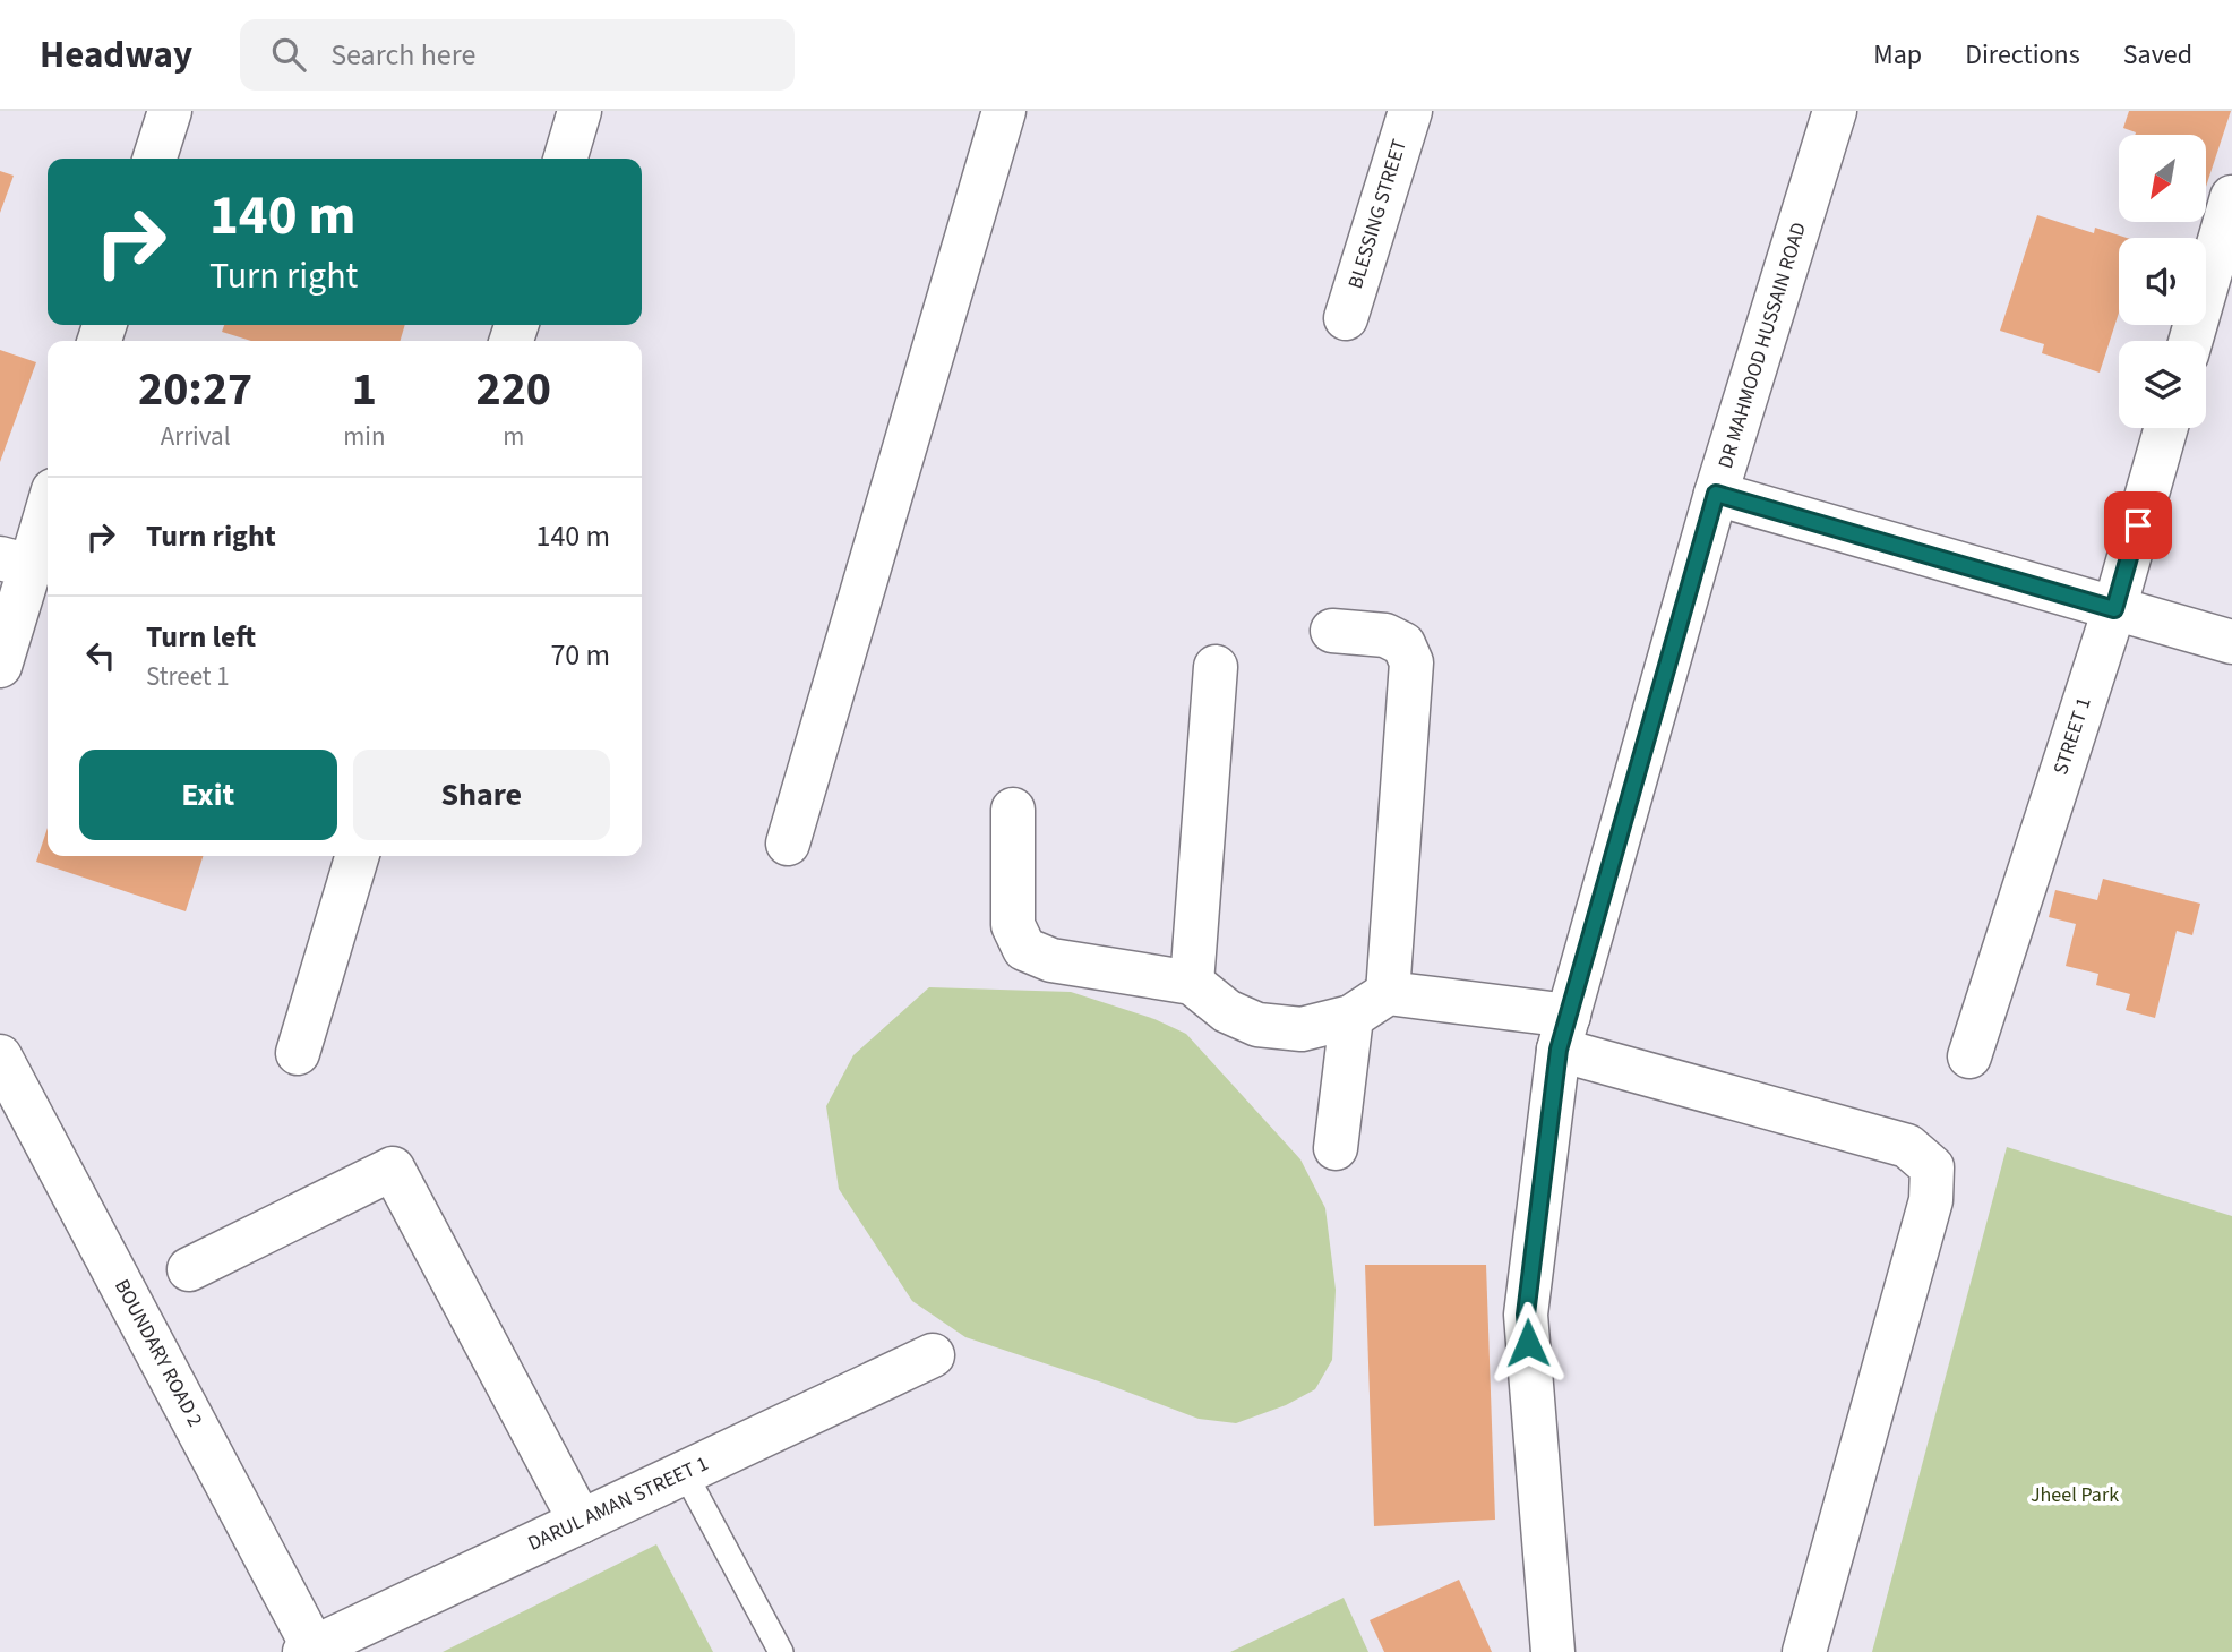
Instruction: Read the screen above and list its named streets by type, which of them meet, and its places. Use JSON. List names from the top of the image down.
{
  "streets": {
    "street": [
      "BLESSING STREET",
      "DR MAHMOOD HUSSAIN ROAD",
      "STREET 1",
      "BOUNDARY ROAD 2",
      "DARUL AMAN STREET 1"
    ]
  },
  "crossings": [
    ["BOUNDARY ROAD 2", "DARUL AMAN STREET 1"]
  ],
  "parks": ["Jheel Park"],
  "north": "bottom left",
  "page": {
    "header": "Headway",
    "search": "Search here",
    "nav": ["Map", "Directions", "Saved"],
    "turn": ["140 m", "Turn right"],
    "eta": [
      "20:27",
      "Arrival",
      "1",
      "min",
      "220",
      "m"
    ],
    "list": [
      {
        "name": "Turn right",
        "value": "140 m"
      },
      {
        "name": "Turn left",
        "note": "Street 1",
        "value": "70 m"
      }
    ],
    "buttons": ["Exit", "Share"]
  }
}
